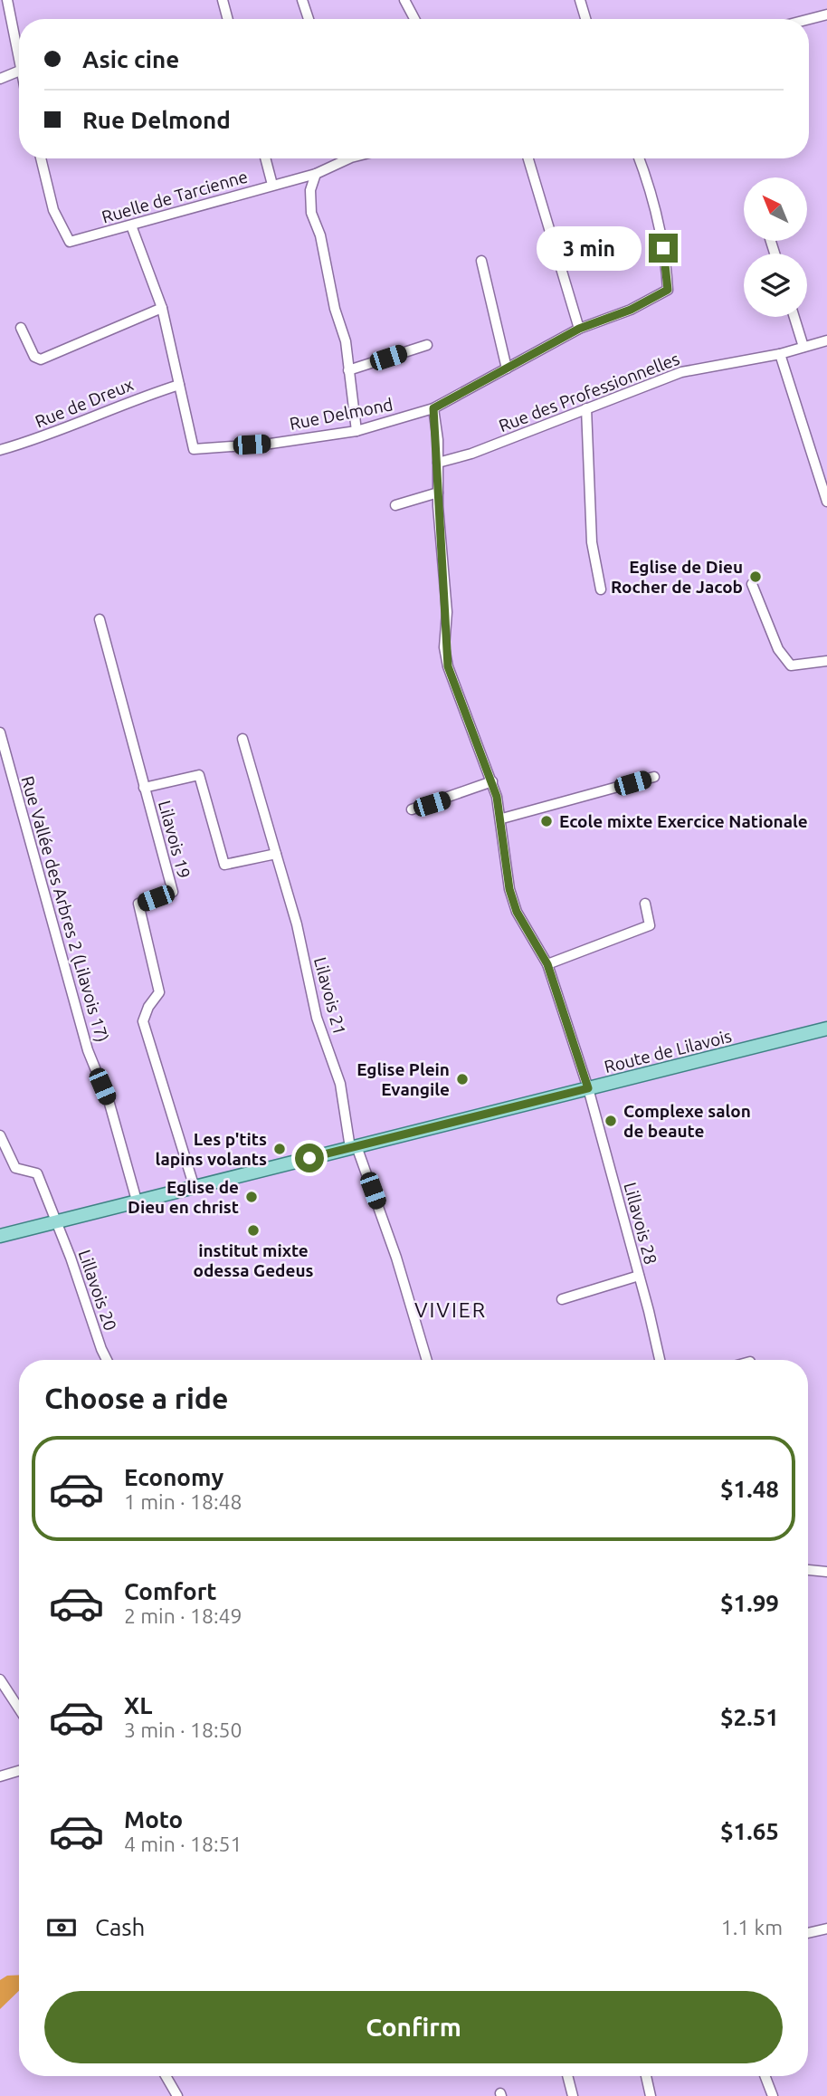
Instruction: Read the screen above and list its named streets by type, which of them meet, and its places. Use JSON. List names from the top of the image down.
{
  "streets": {
    "main road": ["Route de Lilavois"],
    "street": [
      "Ruelle de Tarcienne",
      "Rue des Professionnelles",
      "Rue de Dreux",
      "Rue Delmond",
      "Lilavois 19",
      "Rue Vallée des Arbres 2 (Lilavois 17)",
      "Lilavois 21",
      "Lillavois 28",
      "Lillavois 20"
    ]
  },
  "crossings": [
    ["Ruelle de Tarcienne", "Rue Delmond"],
    ["Rue des Professionnelles", "Lillavois 28"],
    ["Rue de Dreux", "Rue Delmond"],
    ["Rue Delmond", "Lillavois 28"],
    ["Lilavois 19", "Route de Lilavois"],
    ["Rue Vallée des Arbres 2 (Lilavois 17)", "Route de Lilavois"],
    ["Lilavois 21", "Route de Lilavois"],
    ["Route de Lilavois", "Lillavois 28"],
    ["Route de Lilavois", "Lillavois 20"]
  ],
  "districts": ["VIVIER"],
  "places": [
    "Eglise de Dieu Rocher de Jacob",
    "Ecole mixte Exercice Nationale",
    "Eglise Plein Evangile",
    "Complexe salon de beaute",
    "Les p'tits lapins volants",
    "Eglise de Dieu en christ",
    "institut mixte odessa Gedeus"
  ],
  "north": "top left",
  "page": {
    "banner": ["Asic cine", "Rue Delmond"],
    "bubble": "3 min",
    "heading": "Choose a ride",
    "list": [
      {
        "name": "Economy",
        "note": "1 min · 18:48",
        "value": "$1.48"
      },
      {
        "name": "Comfort",
        "note": "2 min · 18:49",
        "value": "$1.99"
      },
      {
        "name": "XL",
        "note": "3 min · 18:50",
        "value": "$2.51"
      },
      {
        "name": "Moto",
        "note": "4 min · 18:51",
        "value": "$1.65"
      }
    ],
    "pay": ["Cash", "1.1 km"],
    "buttons": "Confirm"
  }
}
